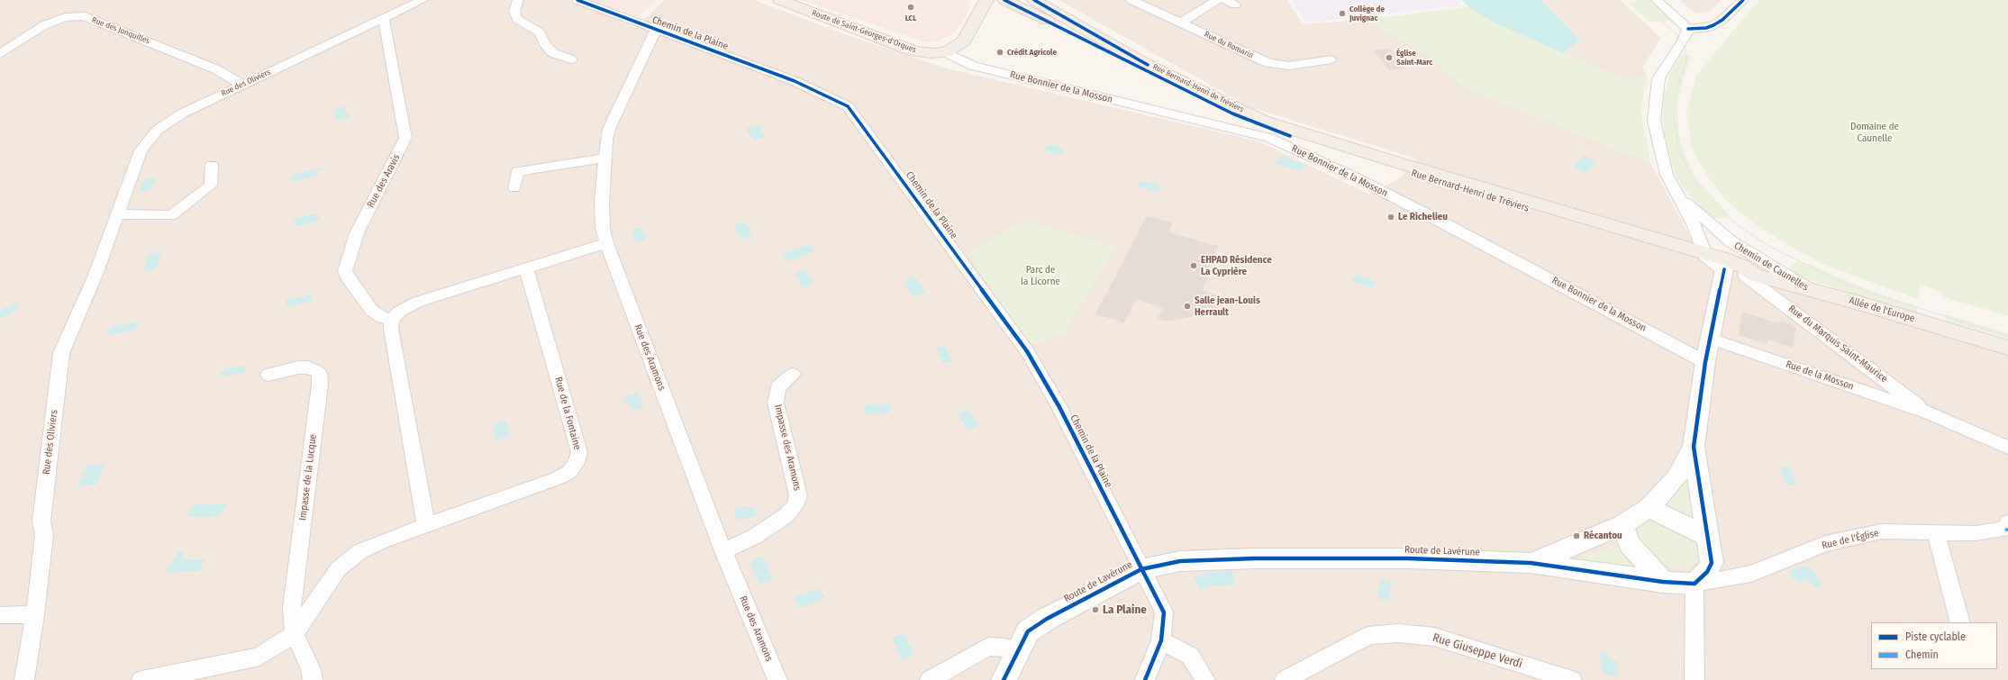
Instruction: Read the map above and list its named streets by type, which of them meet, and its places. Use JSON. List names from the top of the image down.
{
  "streets": {
    "main road": ["Route de Saint-Georges-d'Orques", "Rue Bernard-Henri de Tréviers", "Allée de l'Europe"],
    "street": [
      "Rue des Jonquilles",
      "Chemin de la Plaine",
      "Rue du Romarin",
      "Rue des Oliviers",
      "Rue Bonnier de la Mosson",
      "Rue des Aravis",
      "Chemin de Caunelles",
      "Rue du Marquis Saint-Maurice",
      "Rue des Aramons",
      "Rue de la Mosson",
      "Rue de la Fontaine",
      "Impasse des Aramons",
      "Impasse de la Lucque",
      "Rue de l'Église",
      "Route de Lavérune",
      "Rue Giuseppe Verdi"
    ]
  },
  "crossings": [
    ["Rue des Jonquilles", "Rue des Oliviers"],
    ["Route de Saint-Georges-d'Orques", "Rue Bonnier de la Mosson"],
    ["Chemin de la Plaine", "Rue des Aramons"],
    ["Chemin de la Plaine", "Route de Lavérune"],
    ["Rue des Oliviers", "Rue des Aravis"],
    ["Rue Bonnier de la Mosson", "Route de Lavérune"],
    ["Rue Bernard-Henri de Tréviers", "Chemin de Caunelles"],
    ["Rue Bernard-Henri de Tréviers", "Allée de l'Europe"],
    ["Rue Bernard-Henri de Tréviers", "Route de Lavérune"],
    ["Chemin de Caunelles", "Allée de l'Europe"],
    ["Chemin de Caunelles", "Route de Lavérune"],
    ["Allée de l'Europe", "Rue du Marquis Saint-Maurice"],
    ["Allée de l'Europe", "Route de Lavérune"],
    ["Rue du Marquis Saint-Maurice", "Rue de la Mosson"],
    ["Rue des Aramons", "Impasse des Aramons"],
    ["Rue de la Mosson", "Route de Lavérune"],
    ["Rue de la Fontaine", "Impasse de la Lucque"],
    ["Rue de l'Église", "Route de Lavérune"]
  ],
  "parks": ["Domaine de Caunelle", "Parc de la Licorne"],
  "places": [
    "LCL",
    "Collège de Juvignac",
    "Crédit Agricole",
    "Église Saint-Marc",
    "Le Richelieu",
    "EHPAD Résidence La Cyprière",
    "Salle jean-Louis Herrault",
    "Récantou",
    "La Plaine"
  ],
  "legend": ["Piste cyclable", "Chemin"]
}
